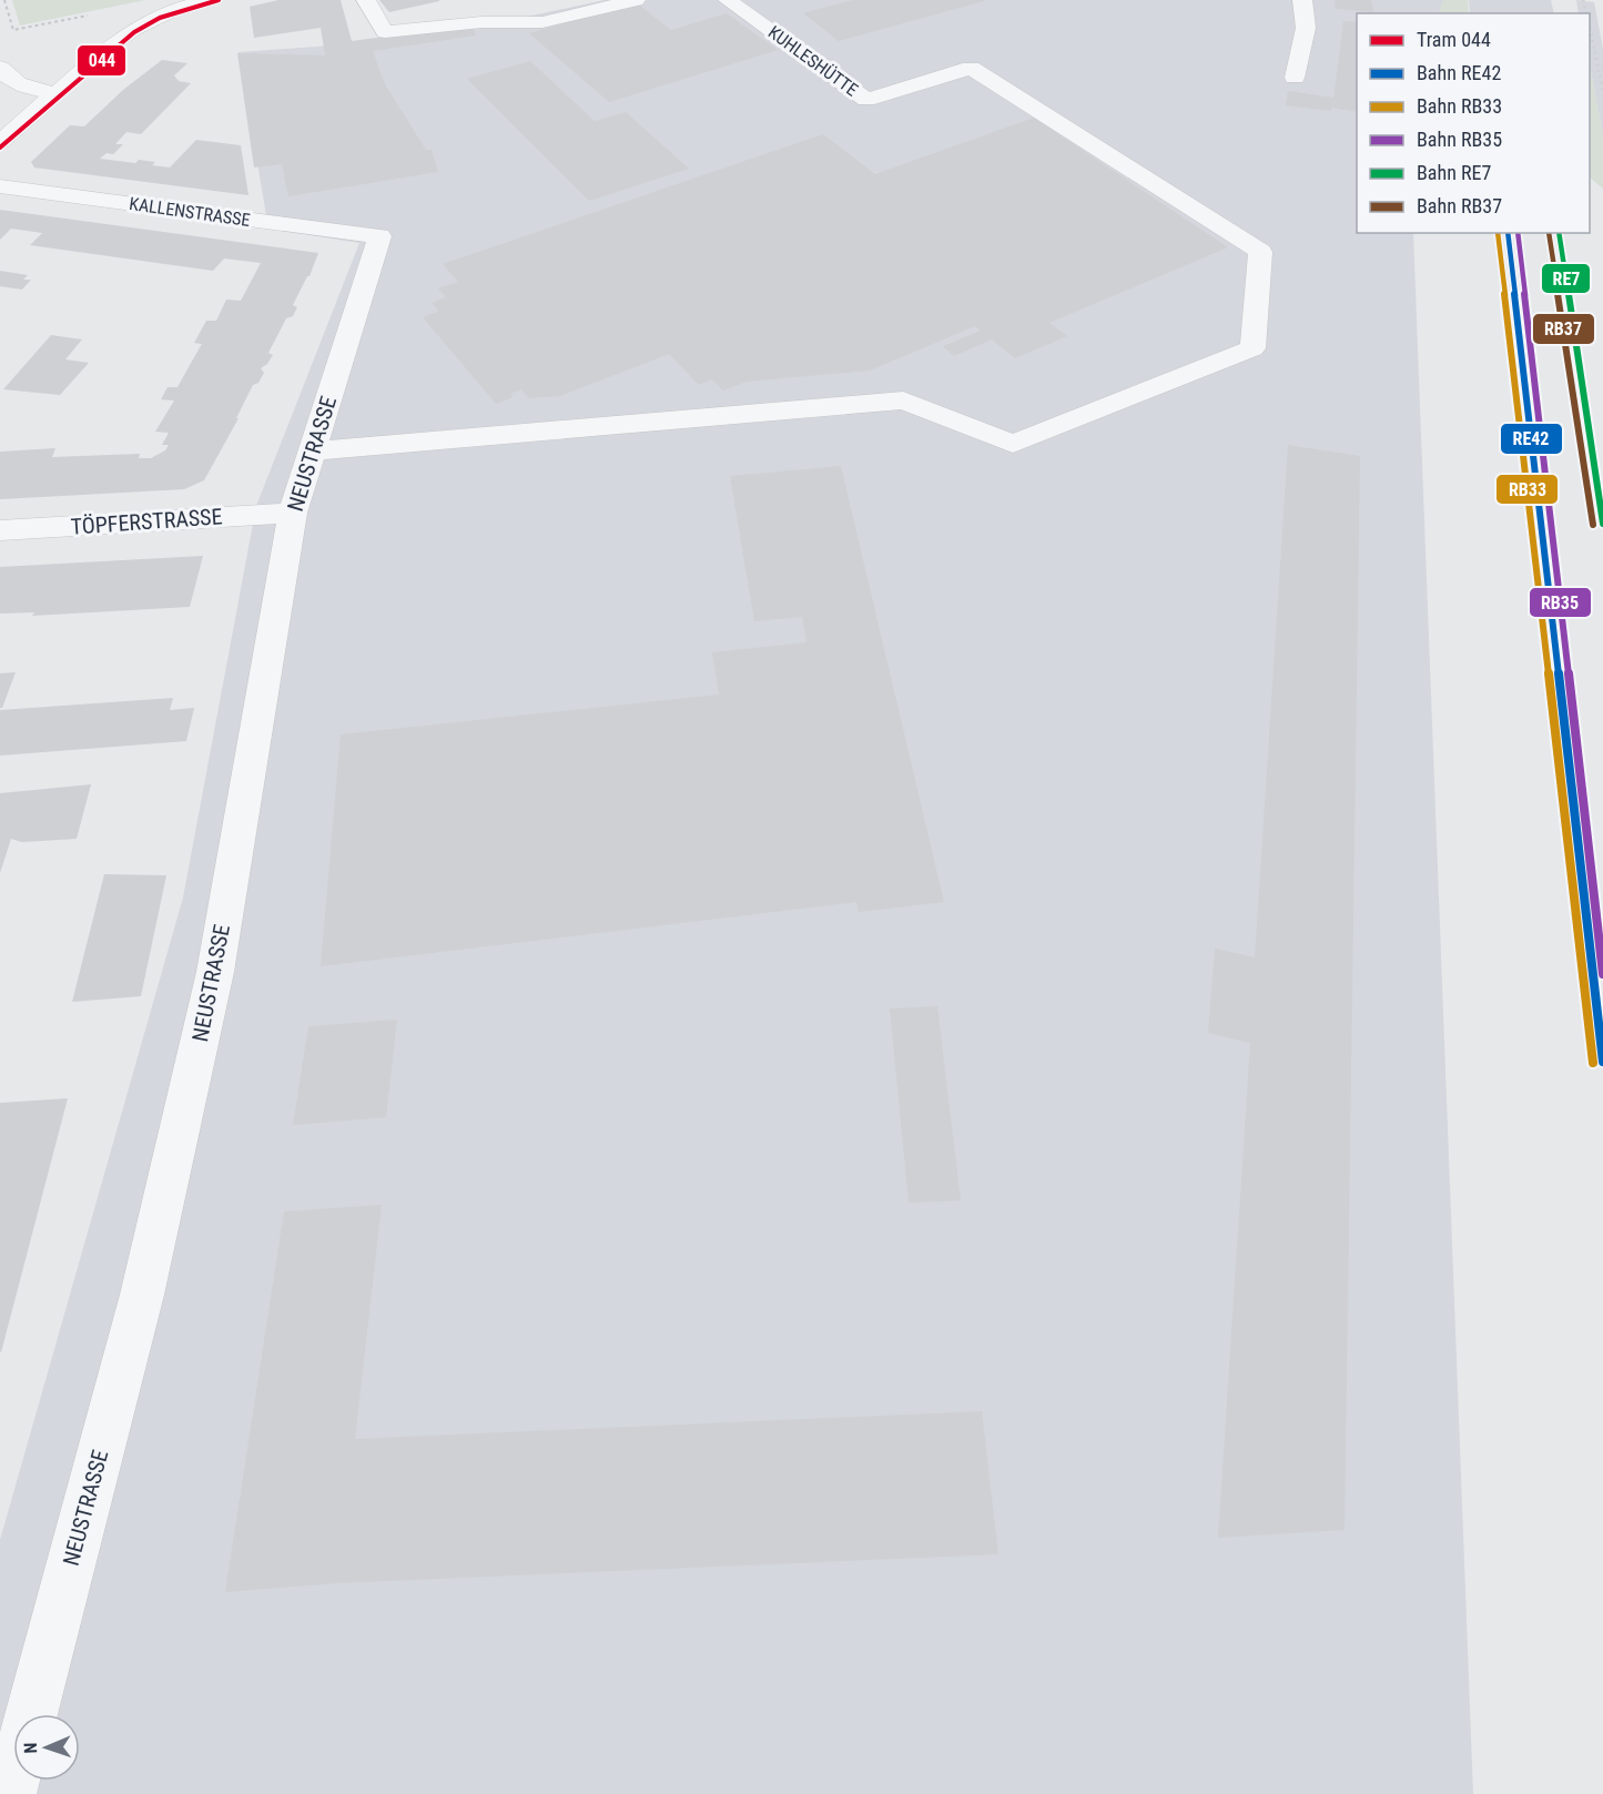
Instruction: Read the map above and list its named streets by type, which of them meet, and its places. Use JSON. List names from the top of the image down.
{
  "streets": {
    "street": [
      "KUHLESHÜTTE",
      "KALLENSTRASSE",
      "NEUSTRASSE",
      "TÖPFERSTRASSE"
    ]
  },
  "crossings": [
    ["KUHLESHÜTTE", "NEUSTRASSE"],
    ["KALLENSTRASSE", "NEUSTRASSE"],
    ["NEUSTRASSE", "TÖPFERSTRASSE"]
  ],
  "lines": [
    "tram line 044",
    "rail line RE42",
    "rail line RB33",
    "rail line RB35",
    "rail line RE7",
    "rail line RB37"
  ],
  "legend": [
    "Tram 044",
    "Bahn RE42",
    "Bahn RB33",
    "Bahn RB35",
    "Bahn RE7",
    "Bahn RB37"
  ],
  "north": "left"
}
